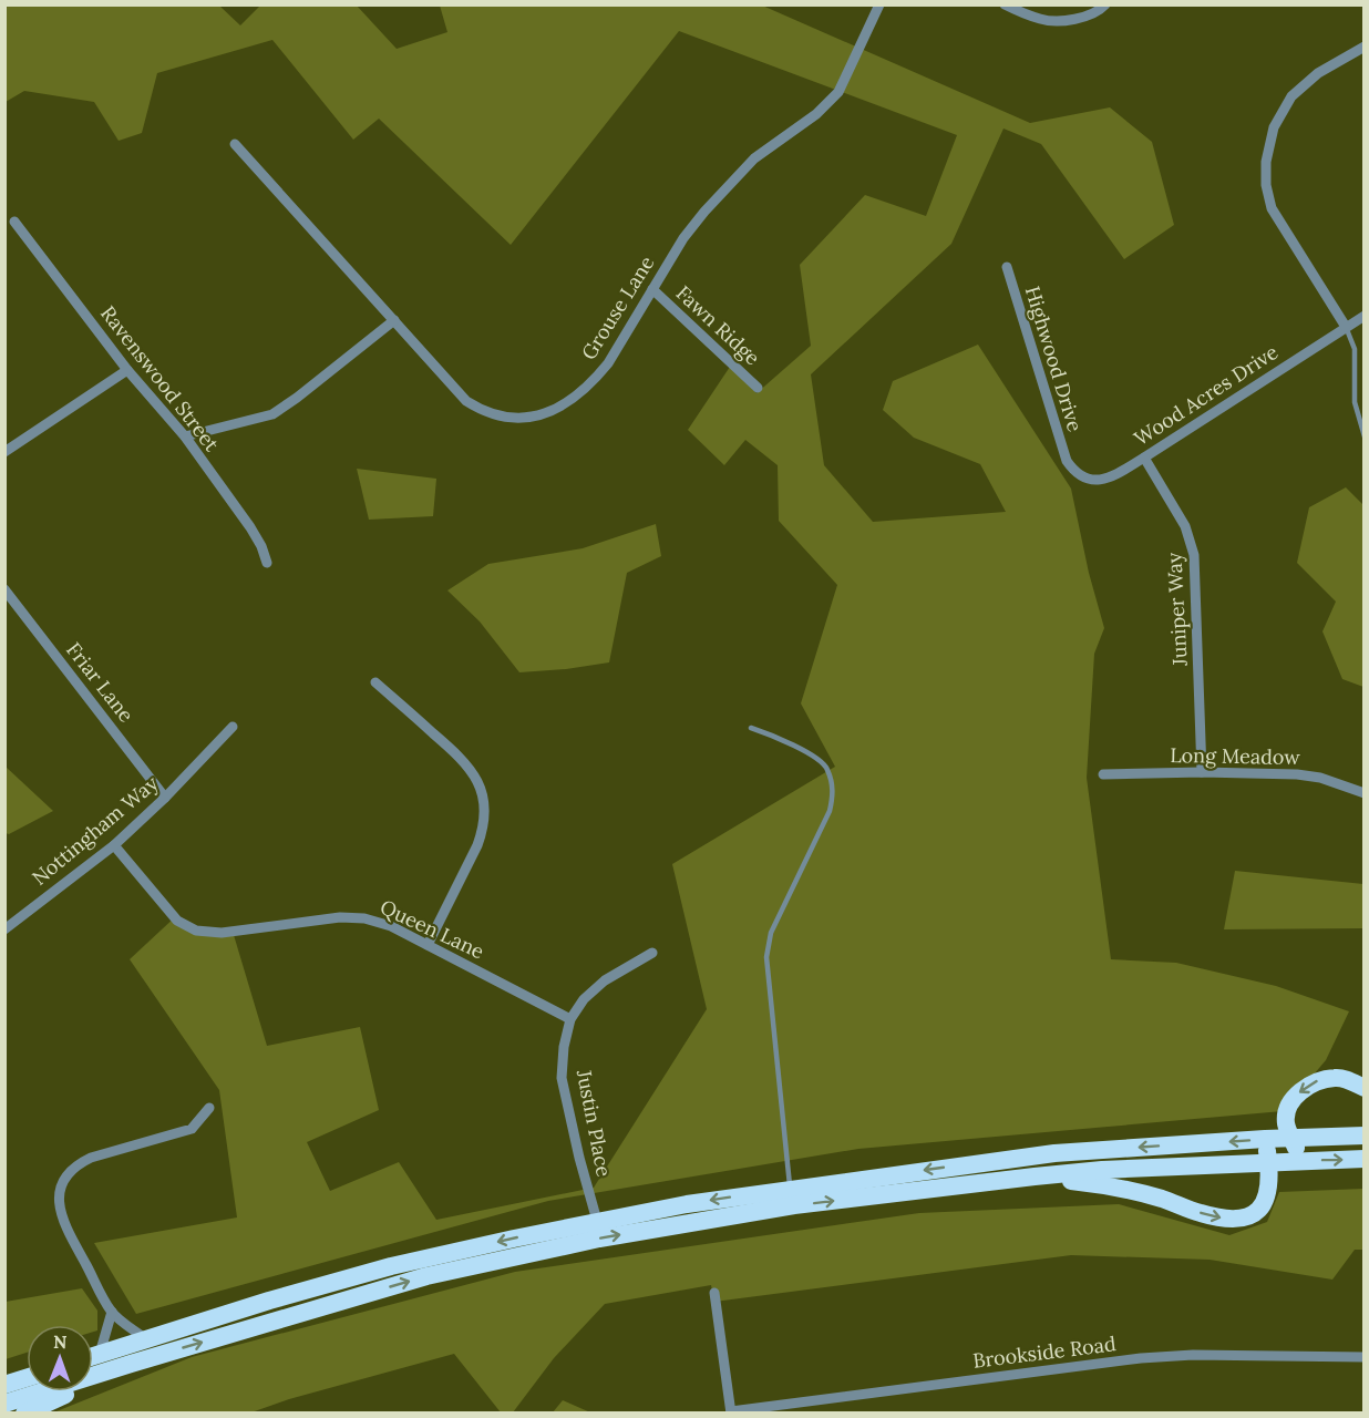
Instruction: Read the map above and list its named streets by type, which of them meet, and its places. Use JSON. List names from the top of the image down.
{
  "streets": {
    "street": [
      "Grouse Lane",
      "Fawn Ridge",
      "Highwood Drive",
      "Ravenswood Street",
      "Wood Acres Drive",
      "Juniper Way",
      "Friar Lane",
      "Long Meadow",
      "Nottingham Way",
      "Queen Lane",
      "Justin Place",
      "Brookside Road"
    ]
  },
  "crossings": [
    ["Grouse Lane", "Fawn Ridge"],
    ["Highwood Drive", "Wood Acres Drive"],
    ["Wood Acres Drive", "Juniper Way"],
    ["Juniper Way", "Long Meadow"],
    ["Friar Lane", "Nottingham Way"],
    ["Nottingham Way", "Queen Lane"],
    ["Queen Lane", "Justin Place"]
  ],
  "north": "top"
}
